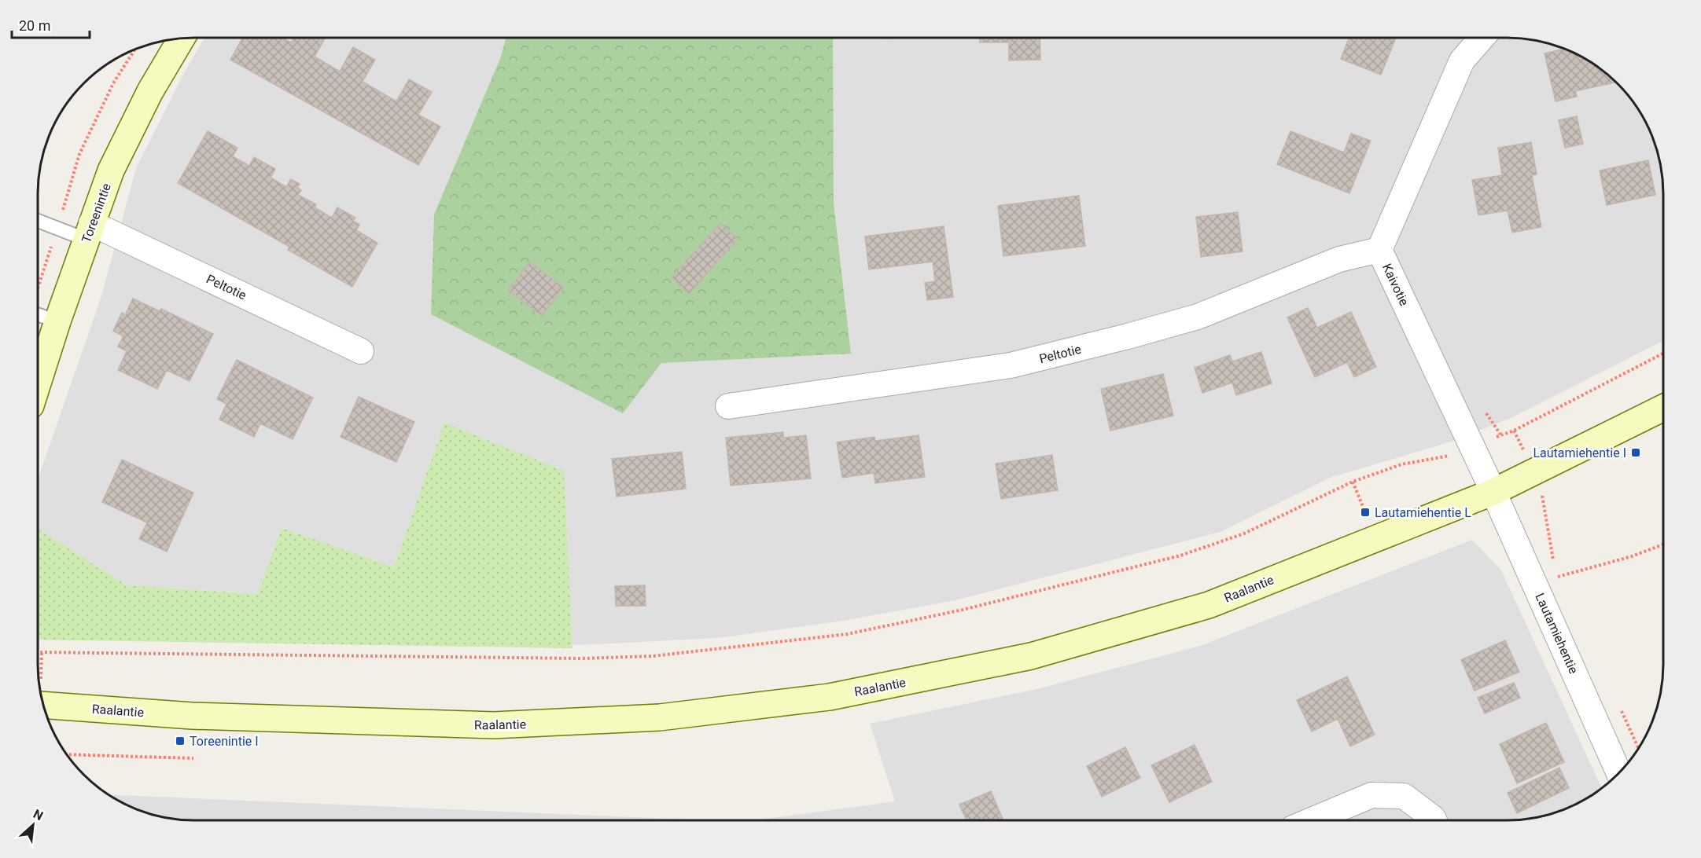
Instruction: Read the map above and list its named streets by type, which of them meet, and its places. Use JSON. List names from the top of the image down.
{
  "streets": {
    "street": [
      "Toreenintie",
      "Kaivotie",
      "Peltotie",
      "Raalantie",
      "Lautamiehentie"
    ]
  },
  "crossings": [
    ["Toreenintie", "Peltotie"],
    ["Kaivotie", "Peltotie"],
    ["Kaivotie", "Raalantie"],
    ["Kaivotie", "Lautamiehentie"],
    ["Raalantie", "Lautamiehentie"]
  ],
  "places": {
    "transit": ["Lautamiehentie I", "Lautamiehentie L", "Toreenintie I"]
  },
  "scale_bar": "20 m",
  "north": "top right"
}
